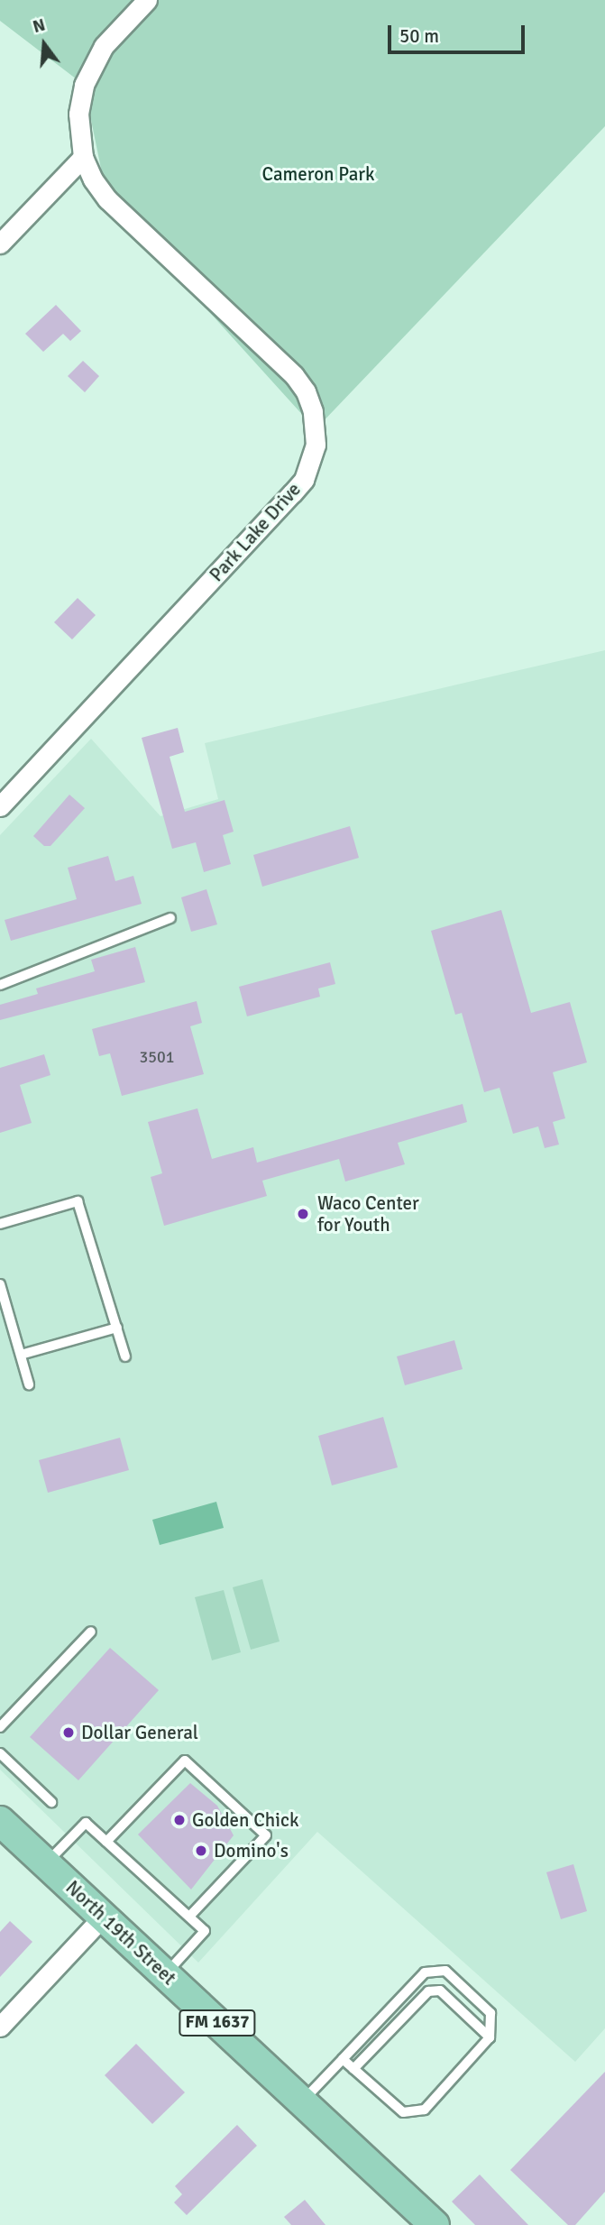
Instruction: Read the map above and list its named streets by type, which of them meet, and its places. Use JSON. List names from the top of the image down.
{
  "streets": {
    "main road": ["North 19th Street", "FM 1637"],
    "street": ["Park Lake Drive"]
  },
  "parks": ["Cameron Park"],
  "places": [
    "Waco Center for Youth",
    "Dollar General",
    "Golden Chick",
    "Domino's"
  ],
  "house_numbers": ["3501"],
  "scale_bar": "50 m",
  "north": "top"
}
